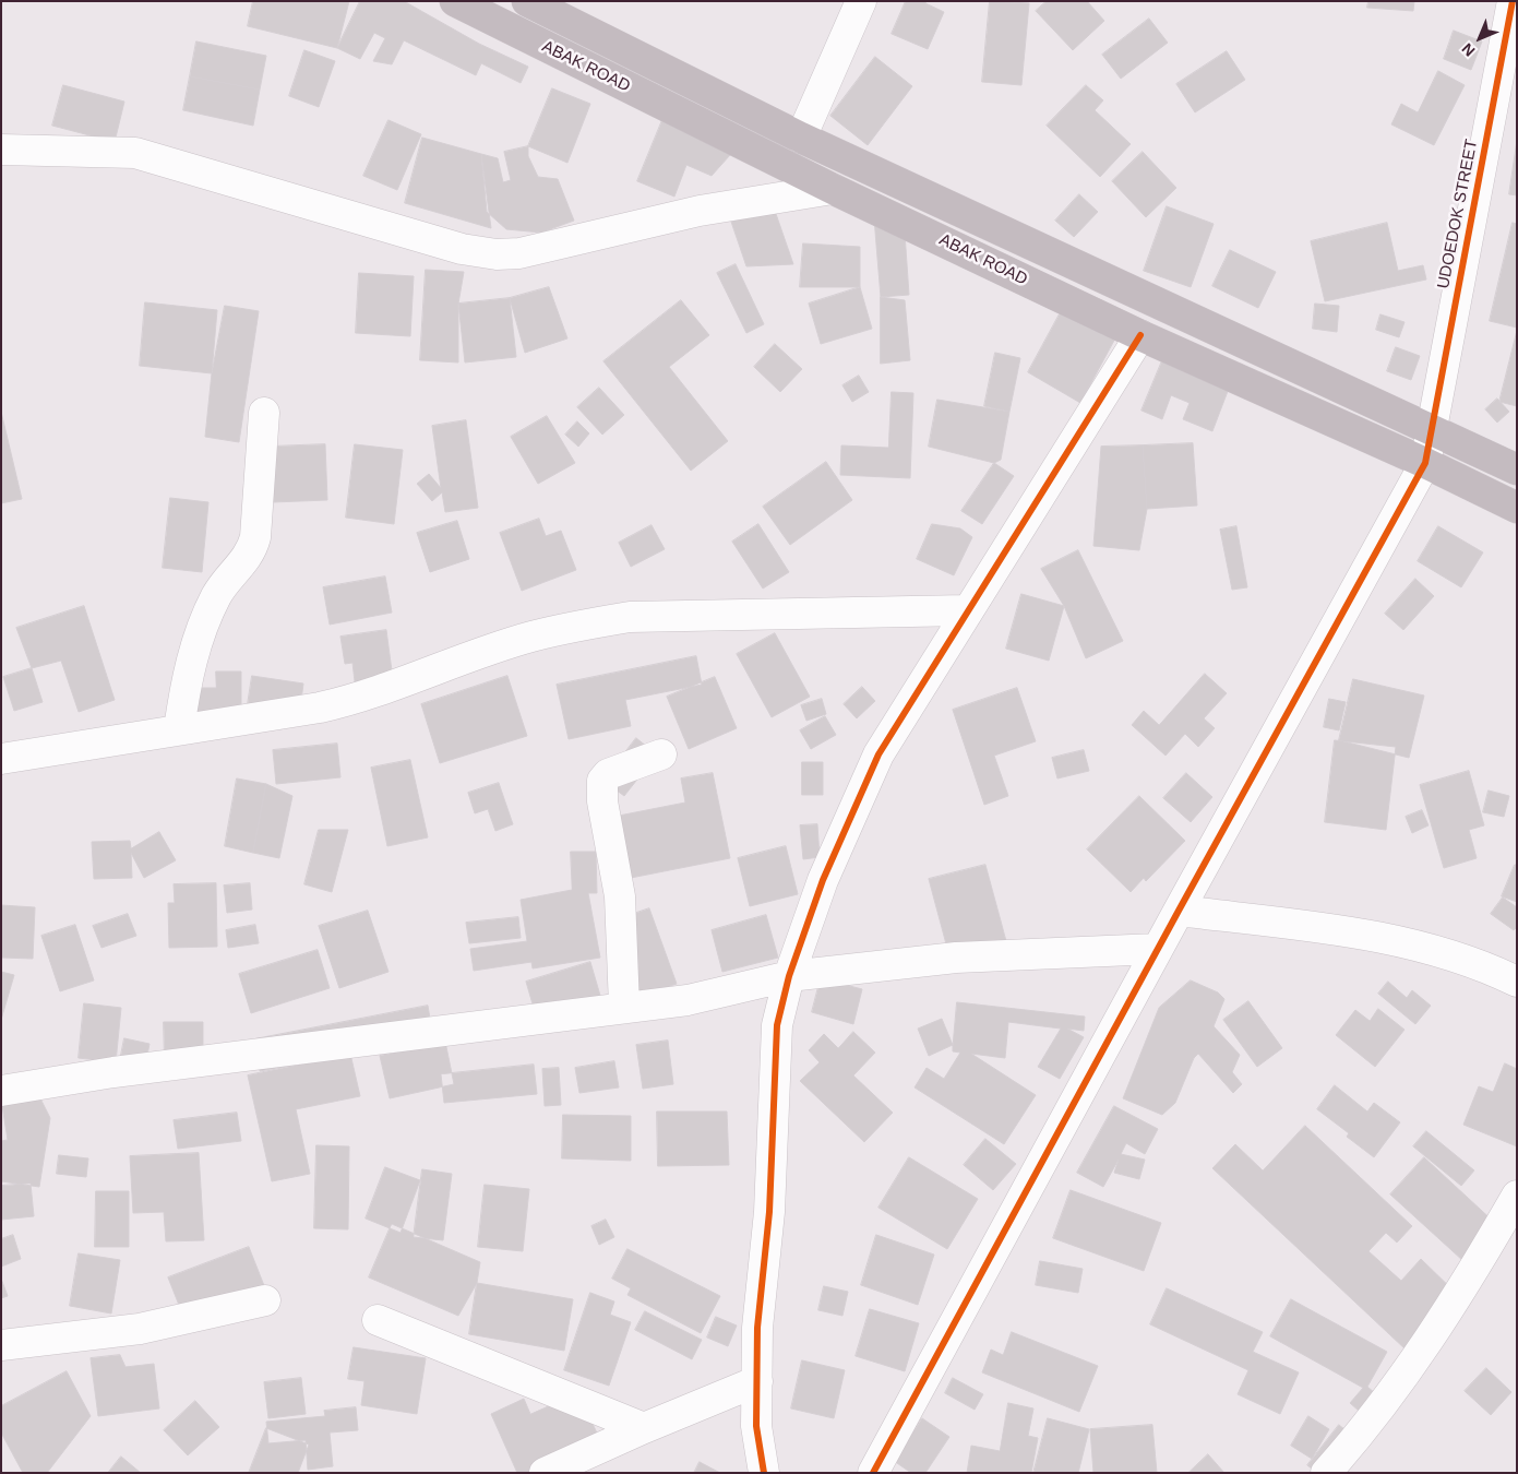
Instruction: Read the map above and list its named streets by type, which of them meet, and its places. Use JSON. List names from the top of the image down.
{
  "streets": {
    "highway": ["ABAK ROAD"],
    "street": ["UDOEDOK STREET"]
  },
  "crossings": [
    ["ABAK ROAD", "UDOEDOK STREET"]
  ],
  "north": "bottom left"
}
